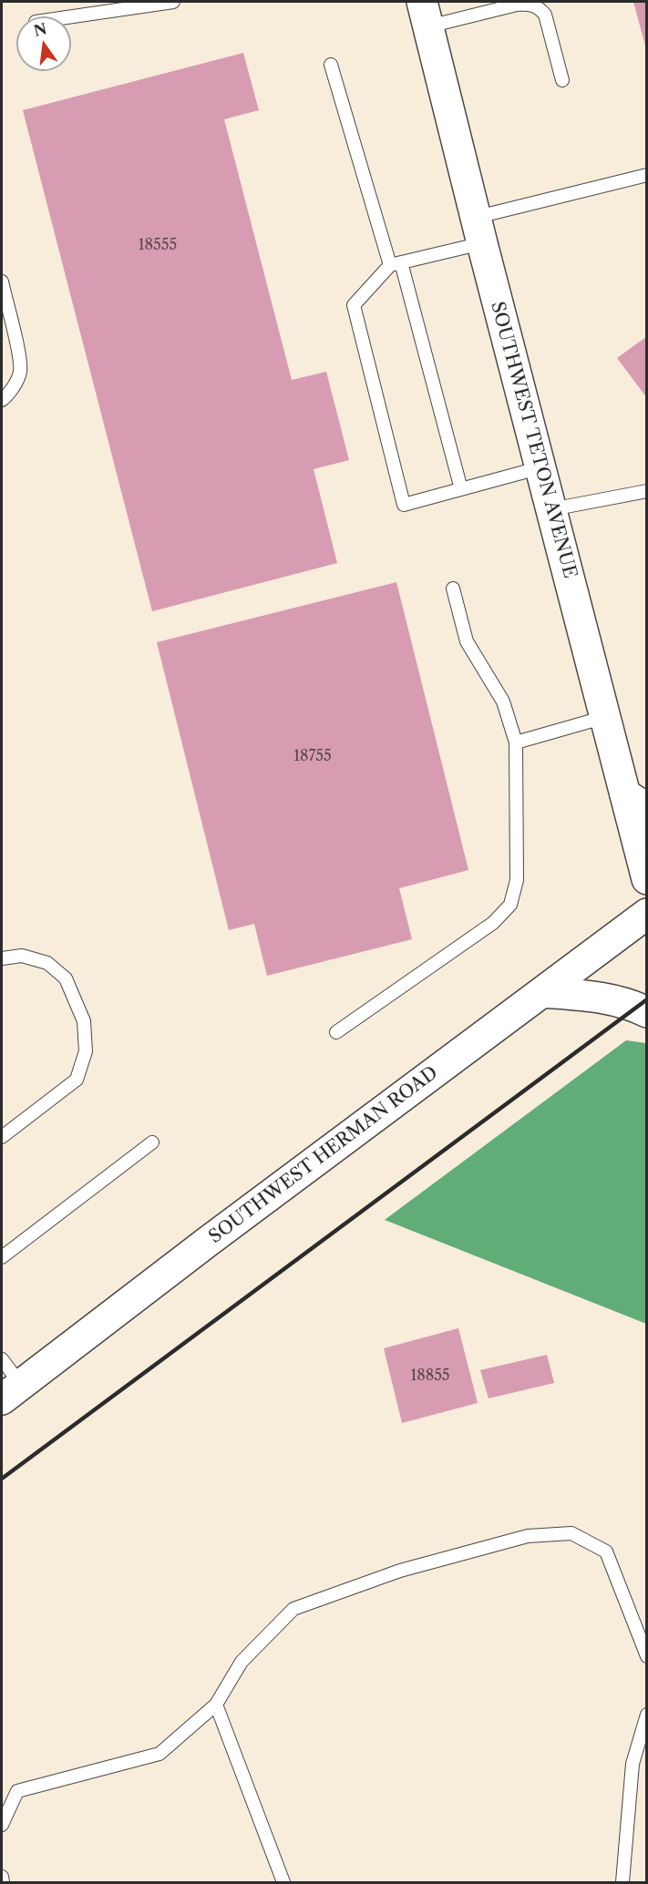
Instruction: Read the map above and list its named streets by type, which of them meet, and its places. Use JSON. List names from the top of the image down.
{
  "streets": {
    "main road": ["SOUTHWEST TETON AVENUE", "SOUTHWEST HERMAN ROAD"]
  },
  "house_numbers": ["18555", "18755", "18855"],
  "north": "top"
}
